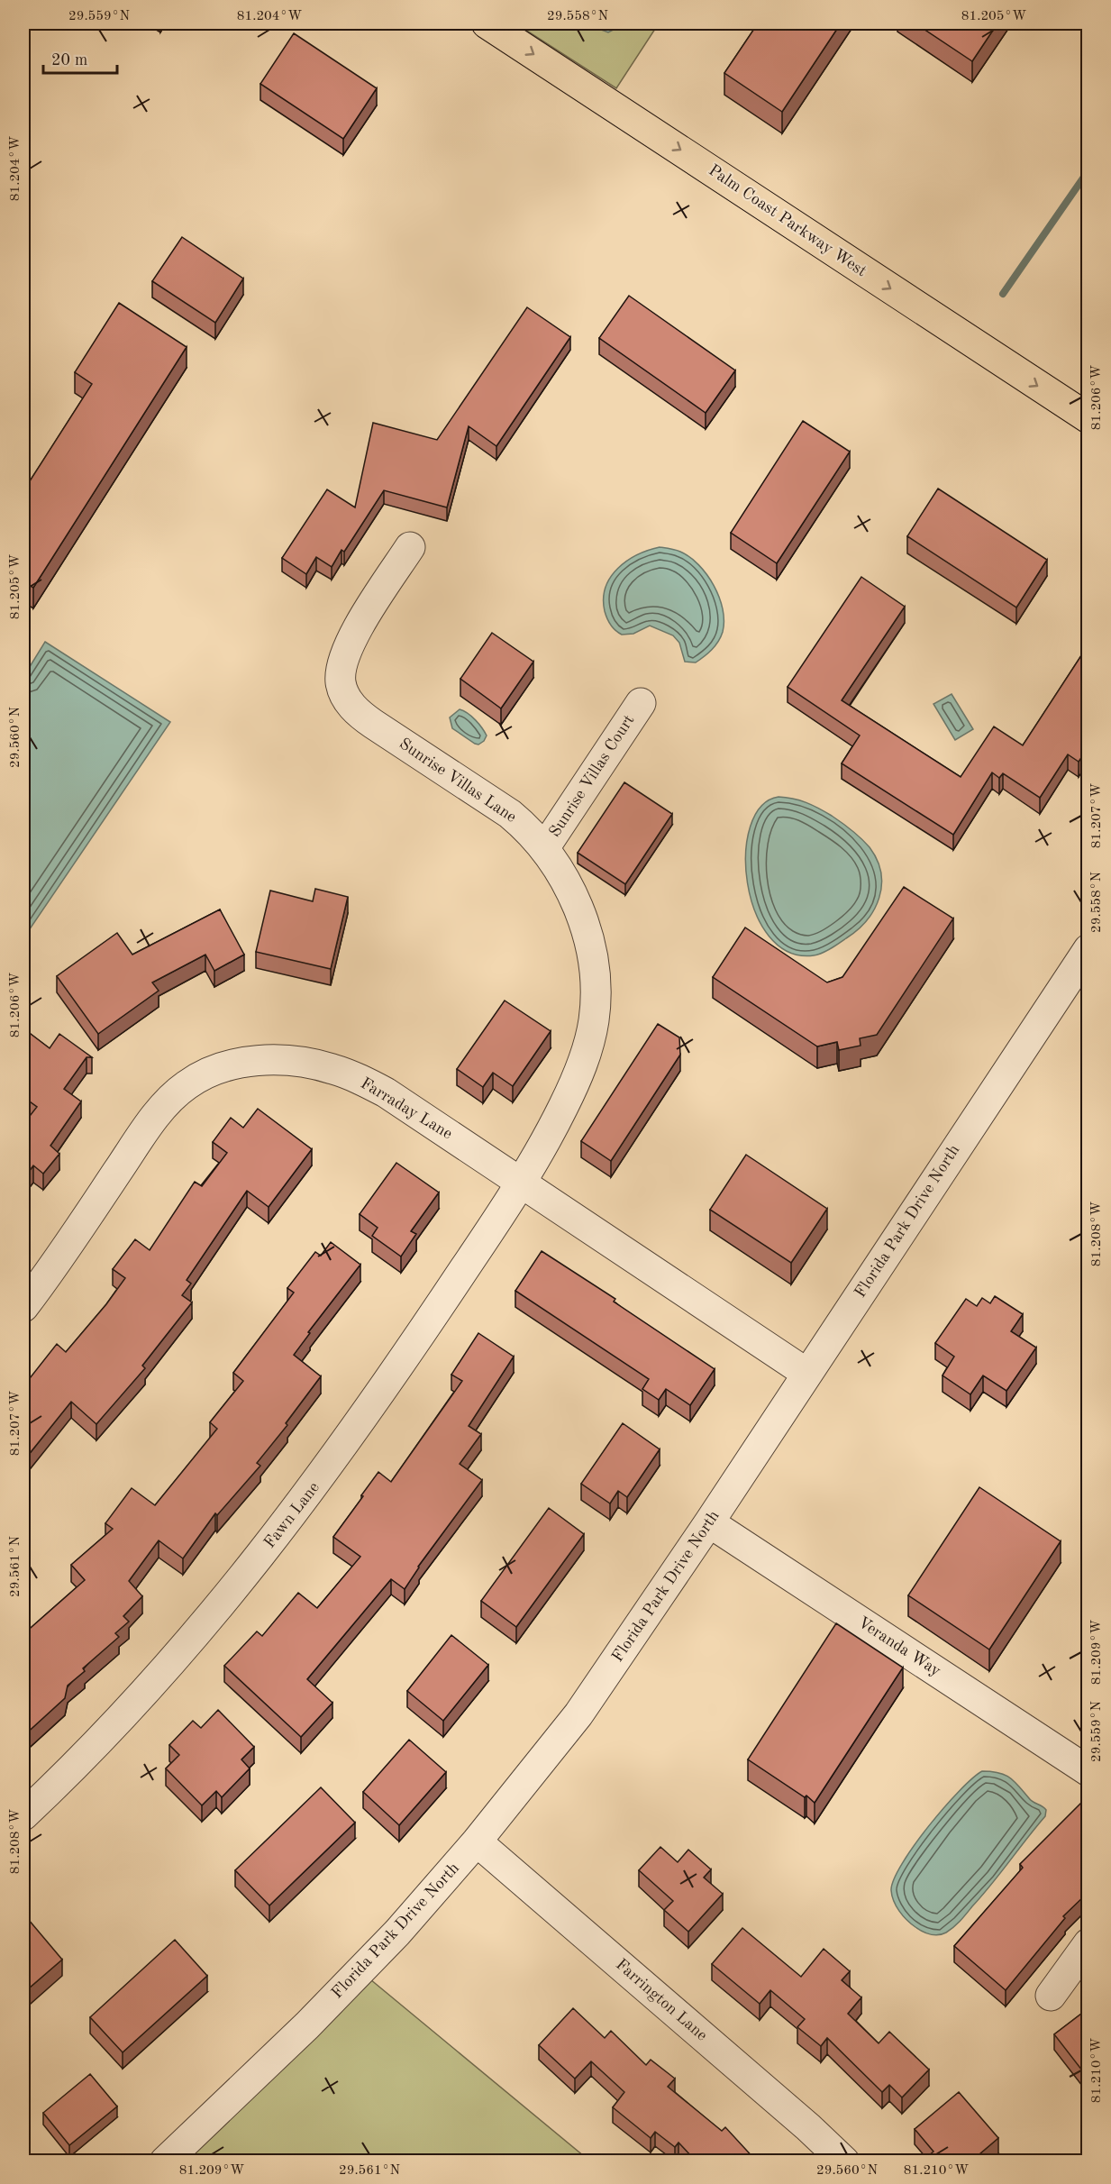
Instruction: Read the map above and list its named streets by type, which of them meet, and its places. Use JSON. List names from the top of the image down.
{
  "streets": {
    "main road": ["Palm Coast Parkway West"],
    "street": [
      "Sunrise Villas Court",
      "Sunrise Villas Lane",
      "Farraday Lane",
      "Florida Park Drive North",
      "Fawn Lane",
      "Veranda Way",
      "Farrington Lane"
    ]
  },
  "crossings": [
    ["Sunrise Villas Court", "Sunrise Villas Lane"],
    ["Sunrise Villas Lane", "Farraday Lane"],
    ["Sunrise Villas Lane", "Fawn Lane"],
    ["Farraday Lane", "Florida Park Drive North"],
    ["Farraday Lane", "Fawn Lane"],
    ["Florida Park Drive North", "Veranda Way"],
    ["Florida Park Drive North", "Farrington Lane"]
  ],
  "one_way": ["Palm Coast Parkway West"],
  "scale_bar": "20 m",
  "coordinates": [
    "29.559°N",
    "81.204°W",
    "29.558°N",
    "81.205°W",
    "81.206°W",
    "29.560°N",
    "81.207°W",
    "81.208°W",
    "29.561°N",
    "81.209°W",
    "81.210°W"
  ]
}
